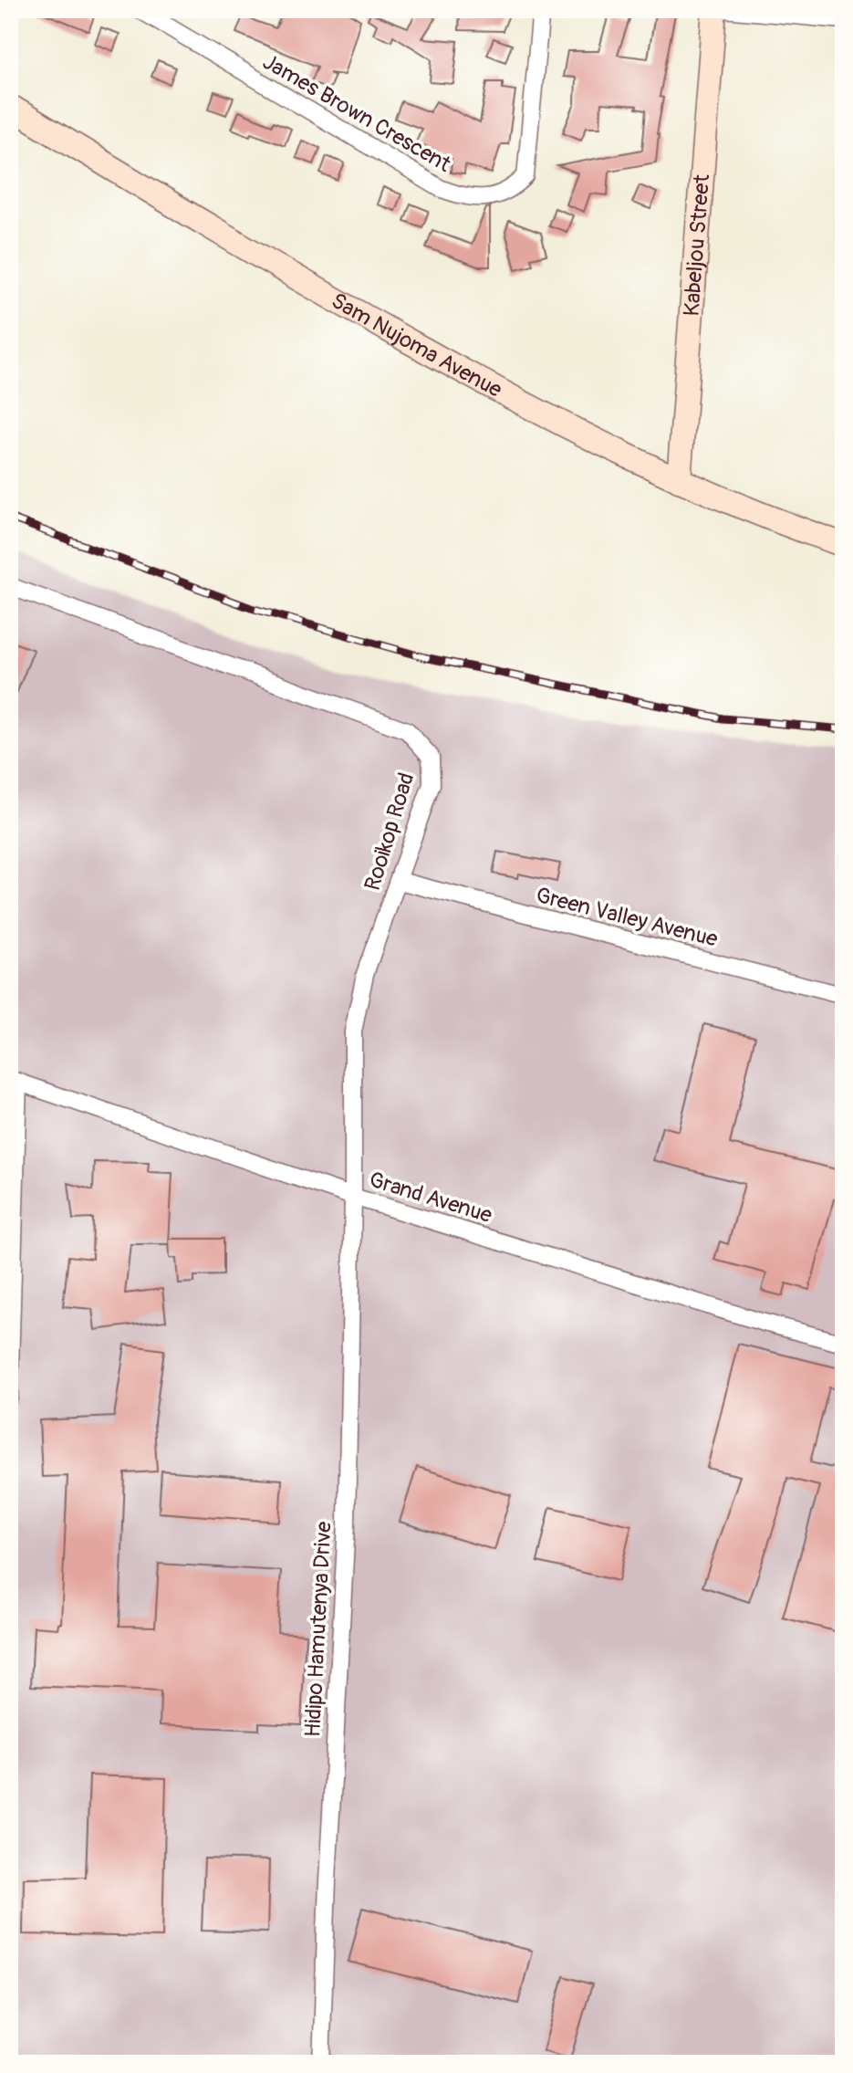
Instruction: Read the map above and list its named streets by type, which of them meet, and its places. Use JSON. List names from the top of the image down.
{
  "streets": {
    "street": [
      "James Brown Crescent",
      "Kabeljou Street",
      "Sam Nujoma Avenue",
      "Rooikop Road",
      "Green Valley Avenue",
      "Grand Avenue",
      "Hidipo Hamutenya Drive"
    ]
  },
  "crossings": [
    ["Kabeljou Street", "Sam Nujoma Avenue"],
    ["Rooikop Road", "Green Valley Avenue"],
    ["Rooikop Road", "Grand Avenue"],
    ["Rooikop Road", "Hidipo Hamutenya Drive"],
    ["Grand Avenue", "Hidipo Hamutenya Drive"]
  ]
}
